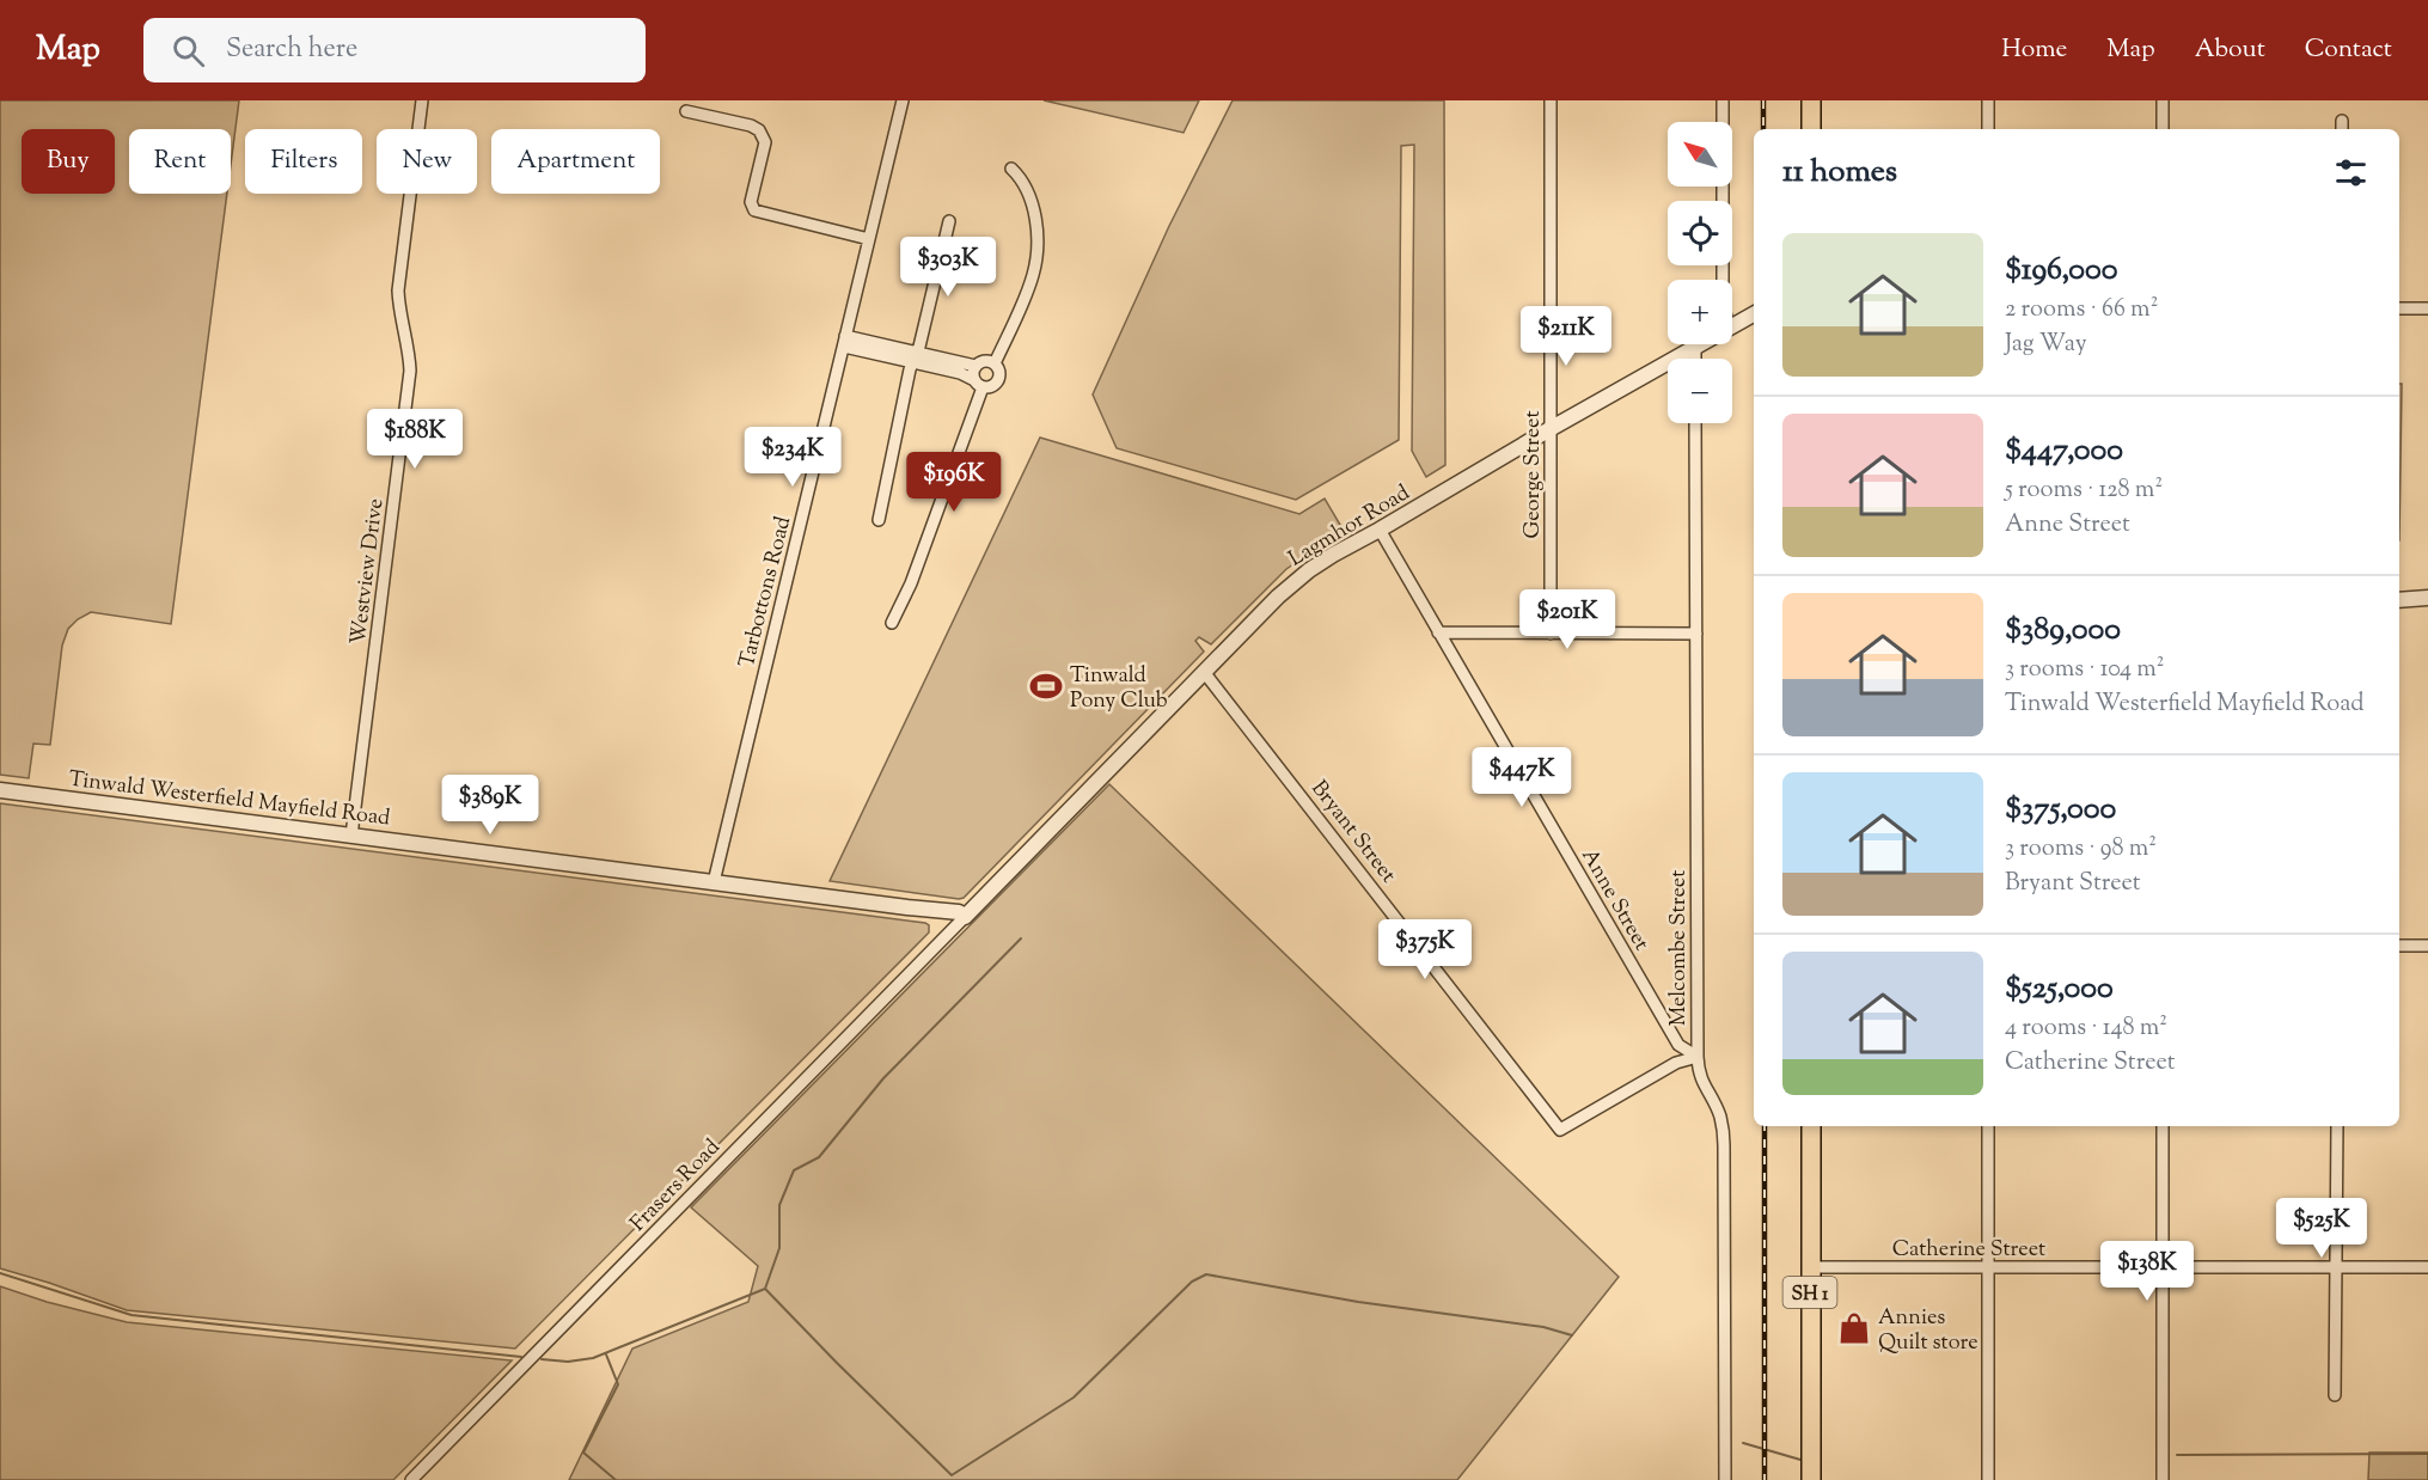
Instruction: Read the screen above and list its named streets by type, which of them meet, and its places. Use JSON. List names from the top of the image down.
{
  "streets": {
    "highway": ["SH 1"],
    "street": [
      "George Street",
      "Lagmhor Road",
      "Westview Drive",
      "Tarbottons Road",
      "Tinwald Westerfield Mayfield Road",
      "Bryant Street",
      "Anne Street",
      "Melcombe Street",
      "Frasers Road",
      "Catherine Street"
    ]
  },
  "crossings": [
    ["George Street", "Lagmhor Road"],
    ["Lagmhor Road", "Tinwald Westerfield Mayfield Road"],
    ["Lagmhor Road", "Bryant Street"],
    ["Lagmhor Road", "Anne Street"],
    ["Lagmhor Road", "Frasers Road"],
    ["Westview Drive", "Tinwald Westerfield Mayfield Road"],
    ["Tarbottons Road", "Tinwald Westerfield Mayfield Road"],
    ["Tinwald Westerfield Mayfield Road", "Frasers Road"],
    ["Bryant Street", "Anne Street"],
    ["Bryant Street", "Melcombe Street"],
    ["Anne Street", "Melcombe Street"],
    ["Catherine Street", "SH 1"]
  ],
  "places": {
    "sports": ["Tinwald Pony Club"],
    "shop": ["Annies Quilt store"]
  },
  "north": "top left",
  "page": {
    "header": "Map",
    "search": "Search here",
    "nav": [
      "Home",
      "Map",
      "About",
      "Contact"
    ],
    "map_buttons": ["+", "−"],
    "chip": [
      "Buy",
      "Rent",
      "Filters",
      "New",
      "Apartment"
    ],
    "heading": "11 homes",
    "list": [
      {
        "name": "$196,000",
        "note": "2 rooms · 66 m² · Jag Way"
      },
      {
        "name": "$447,000",
        "note": "5 rooms · 128 m² · Anne Street"
      },
      {
        "name": "$389,000",
        "note": "3 rooms · 104 m² · Tinwald Westerfield Mayfield Road"
      },
      {
        "name": "$375,000",
        "note": "3 rooms · 98 m² · Bryant Street"
      },
      {
        "name": "$525,000",
        "note": "4 rooms · 148 m² · Catherine Street"
      }
    ],
    "price": [
      "$303K",
      "$211K",
      "$188K",
      "$234K",
      "$196K",
      "$201K",
      "$447K",
      "$389K",
      "$375K",
      "$525K",
      "$138K"
    ]
  }
}
